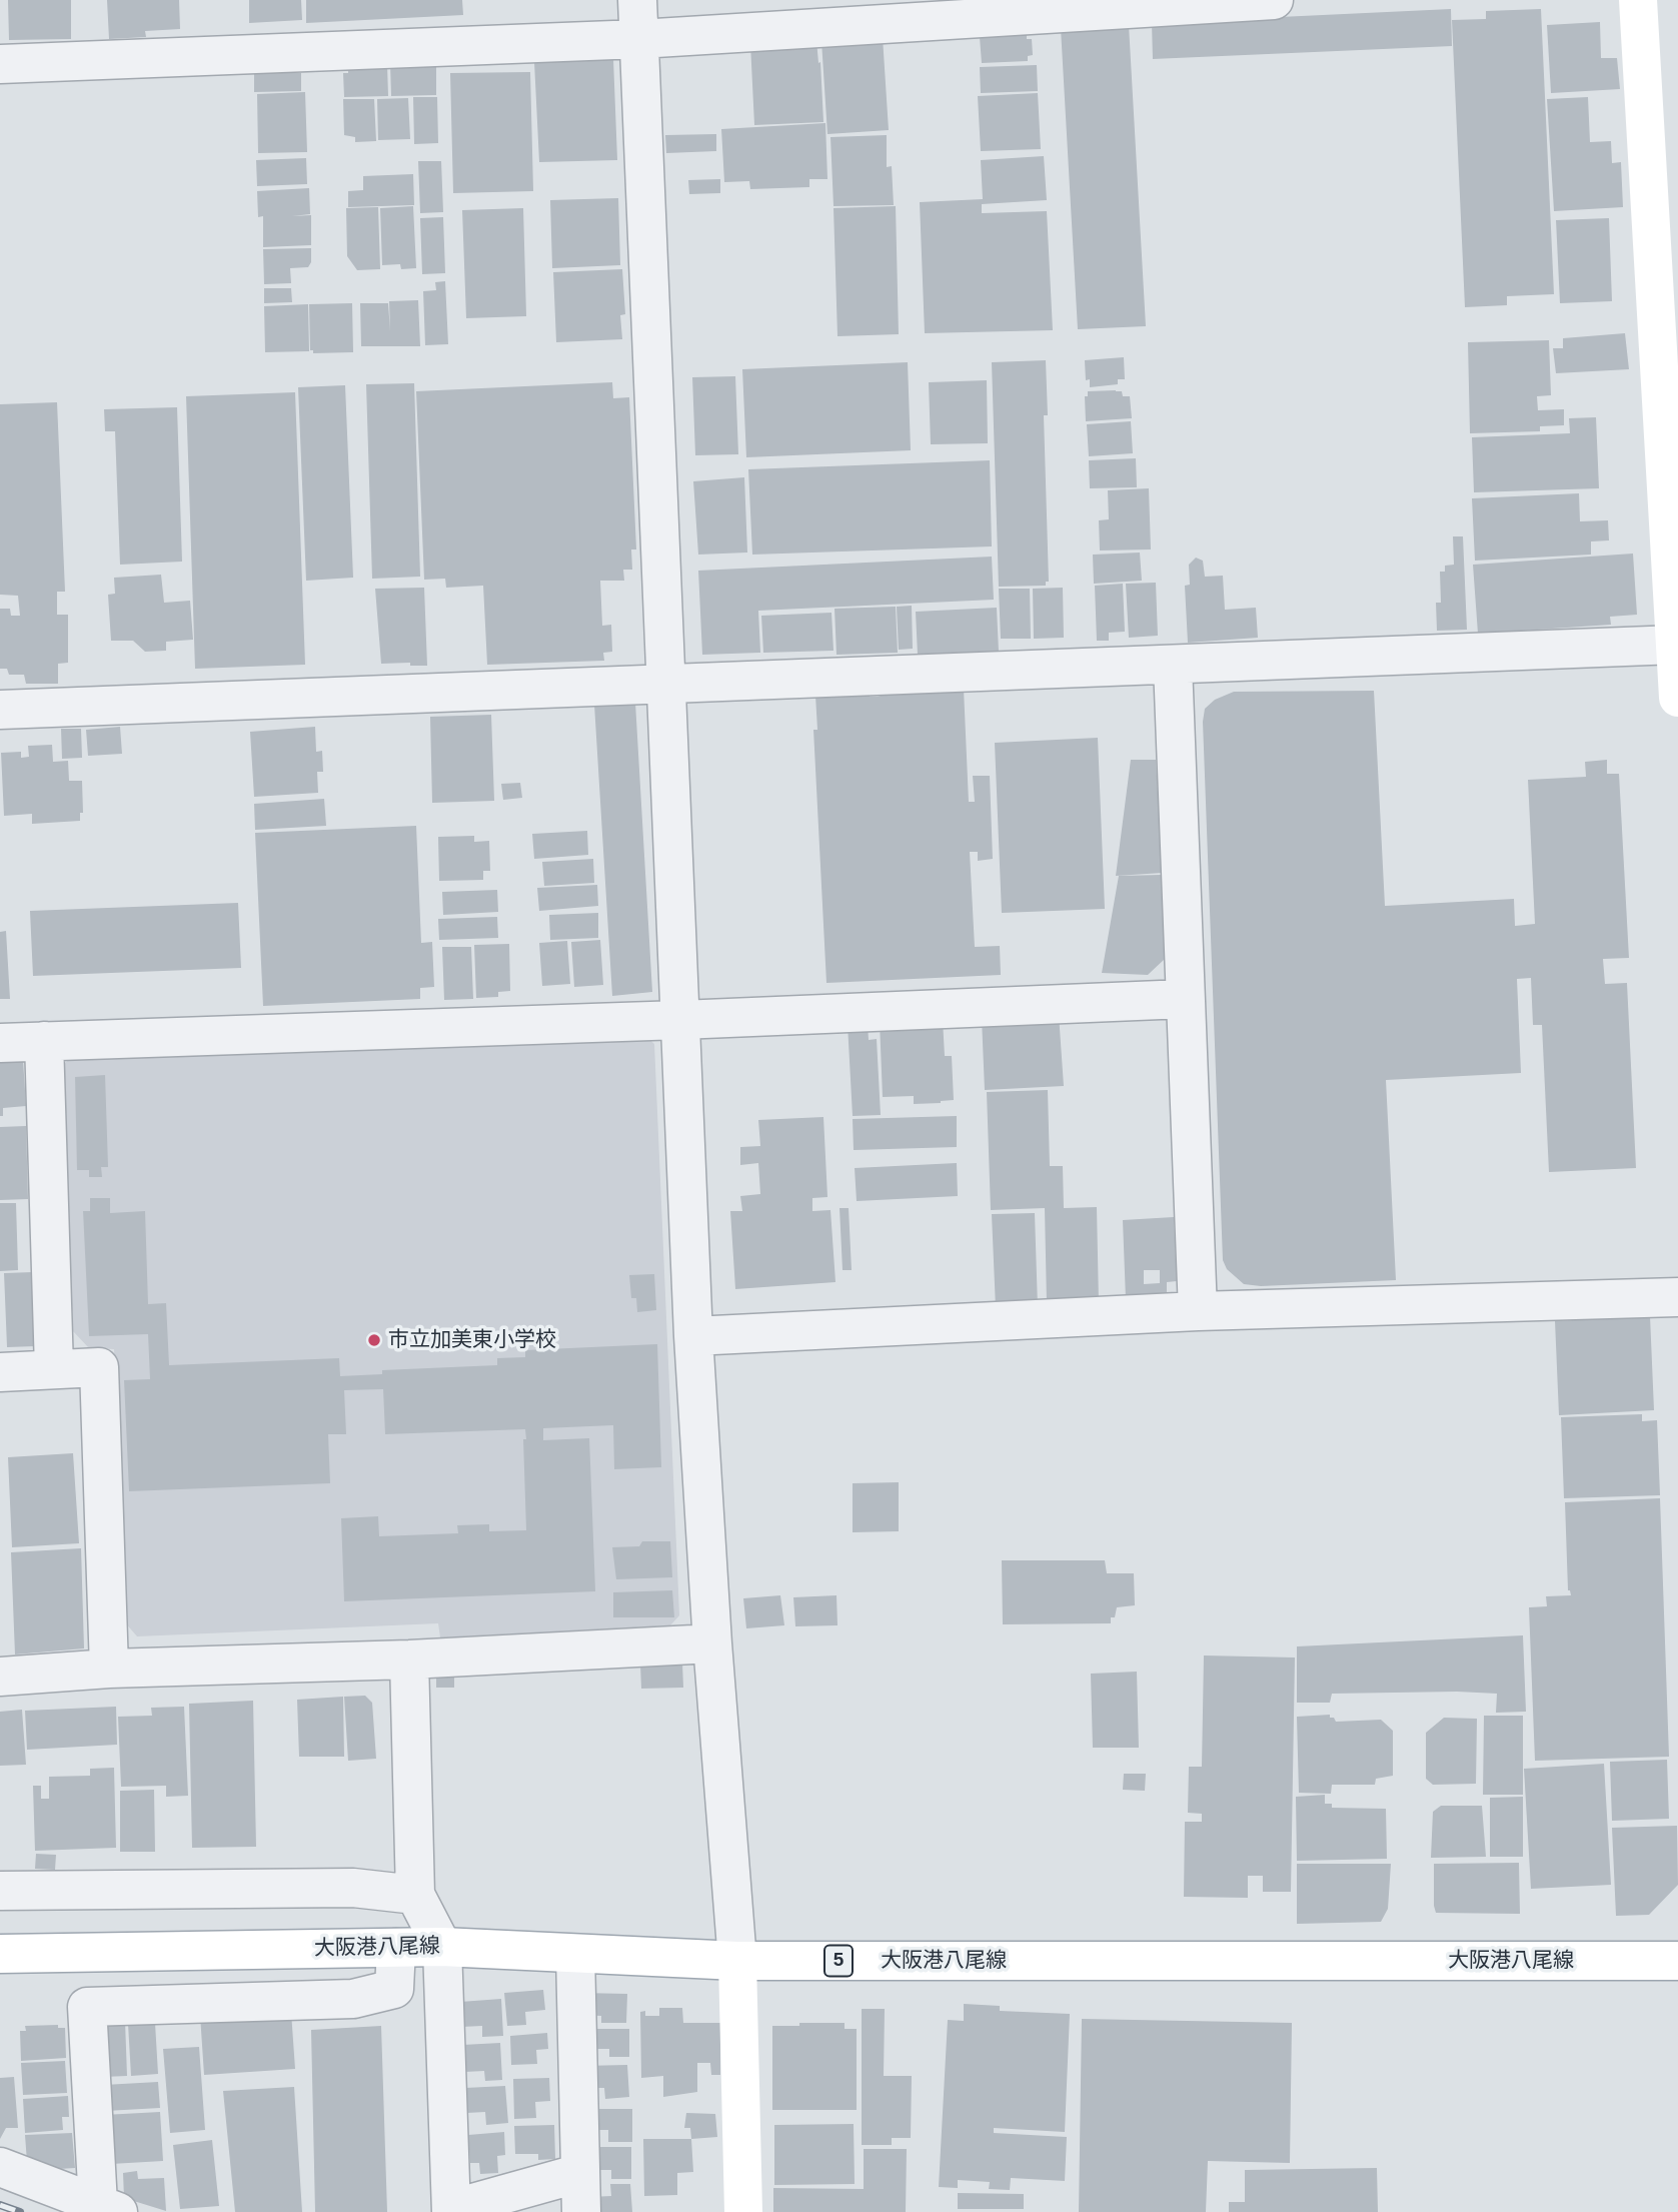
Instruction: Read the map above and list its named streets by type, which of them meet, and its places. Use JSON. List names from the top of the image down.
{
  "streets": {
    "main road": ["大阪港八尾線", "5"]
  },
  "places": ["市立加美東小学校"]
}
